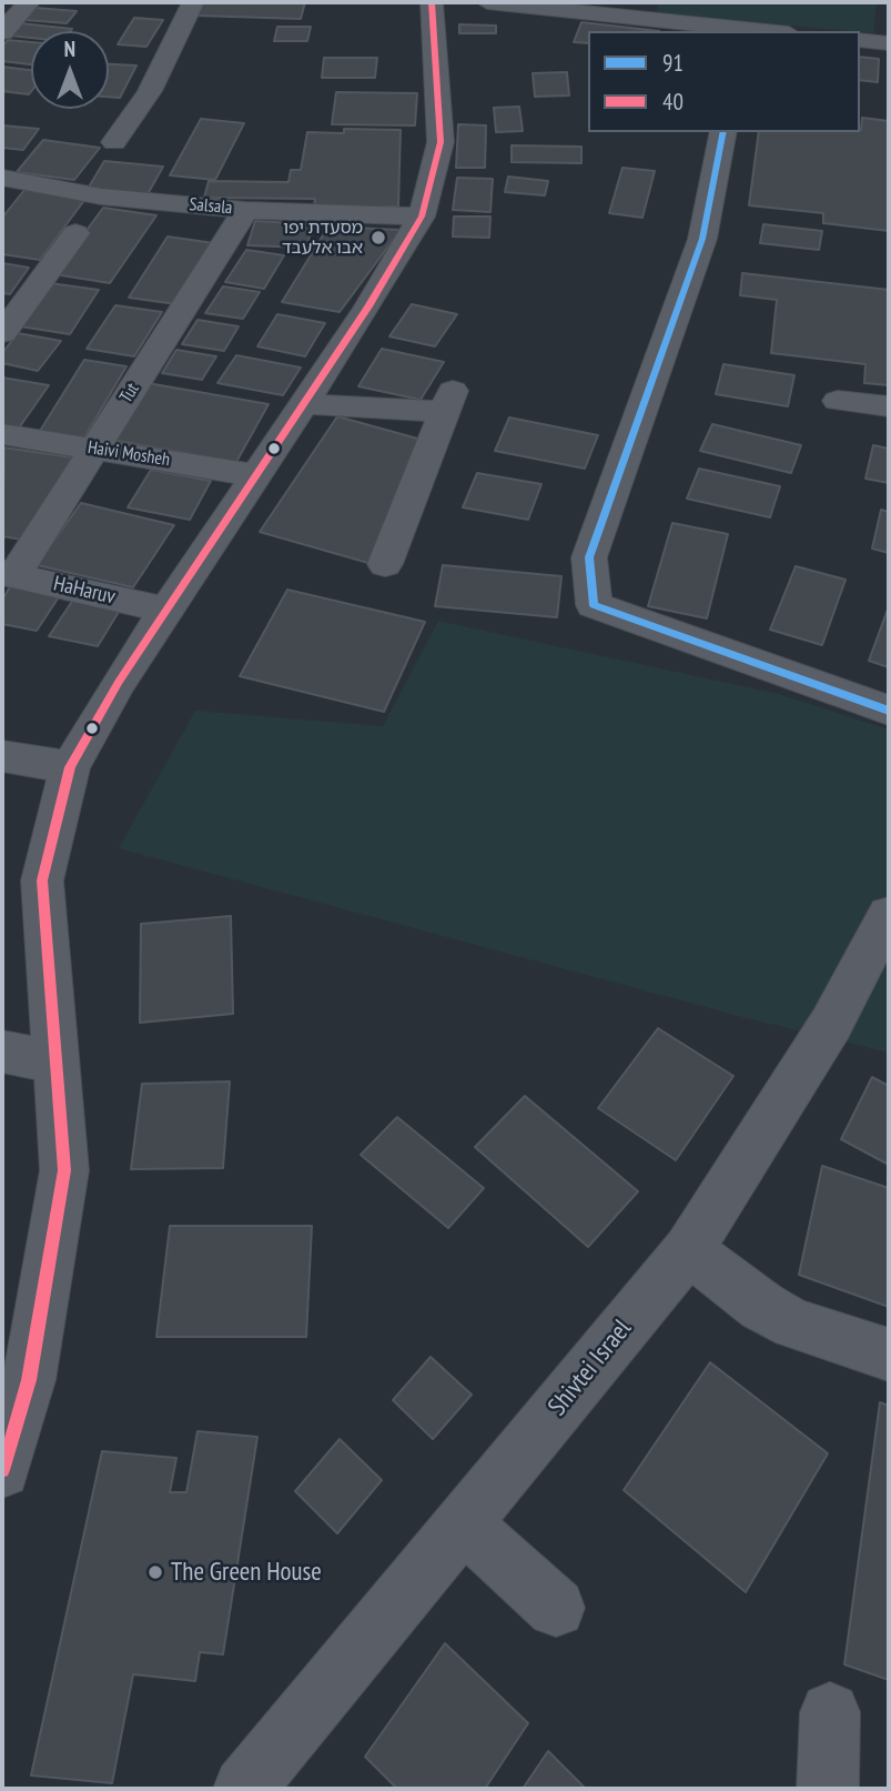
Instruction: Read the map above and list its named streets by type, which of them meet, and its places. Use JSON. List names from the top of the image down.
{
  "streets": {
    "street": [
      "Salsala",
      "Tut",
      "Haivi Mosheh",
      "HaHaruv",
      "Shivtei Israel"
    ]
  },
  "crossings": [
    ["Salsala", "Tut"],
    ["Tut", "Haivi Mosheh"],
    ["Tut", "HaHaruv"]
  ],
  "places": ["מסעדת יפו אבו אלעבד", "The Green House"],
  "lines": ["transit line 40", "transit line 91"],
  "legend": ["91", "40"],
  "north": "top"
}
